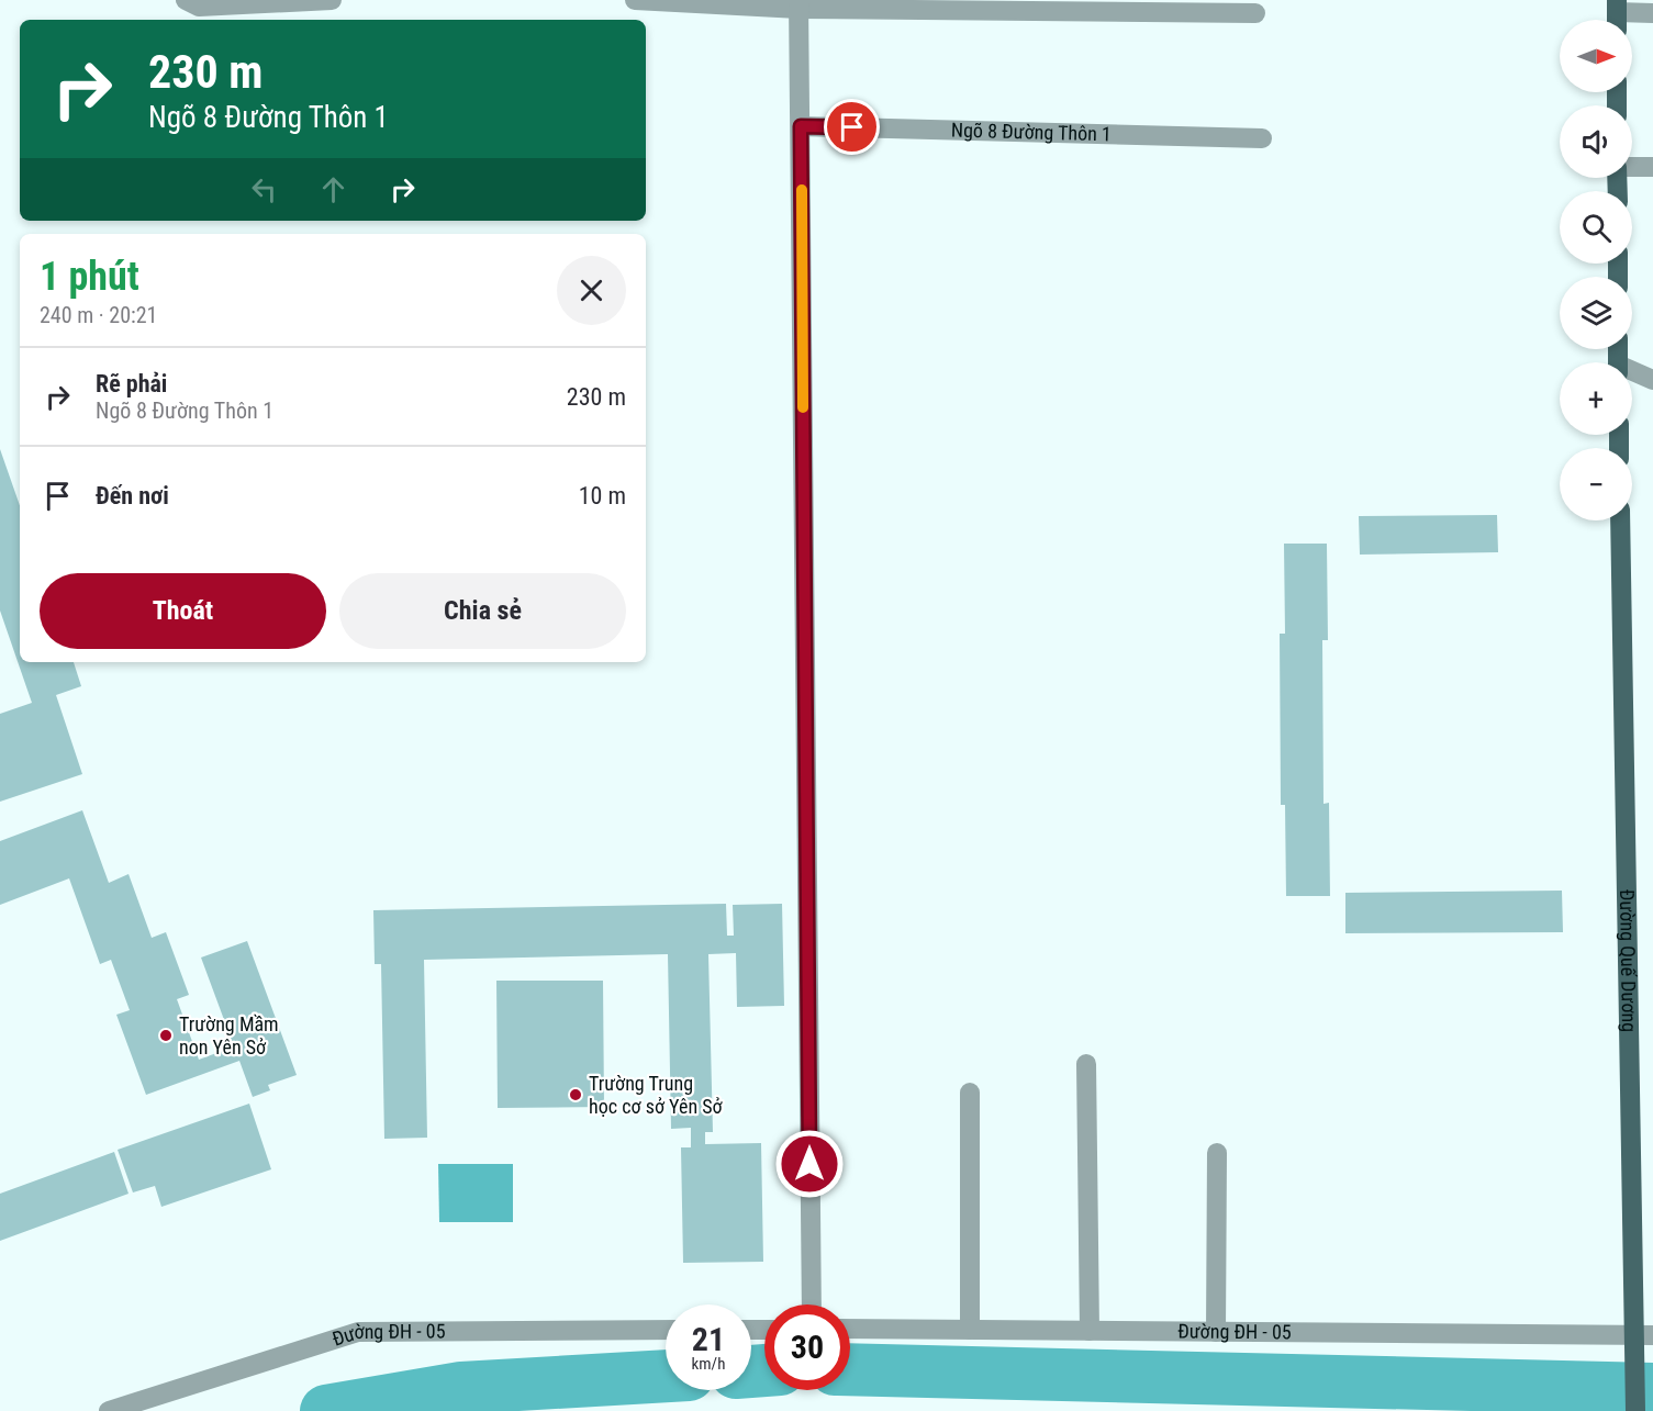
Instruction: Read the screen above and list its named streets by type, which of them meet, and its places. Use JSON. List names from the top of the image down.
{
  "streets": {
    "main road": ["Đường Quế Dương"],
    "street": ["Ngõ 8 Đường Thôn 1", "Đường ĐH - 05"]
  },
  "crossings": [
    ["Đường Quế Dương", "Đường ĐH - 05"]
  ],
  "places": ["Trường Mầm non Yên Sở", "Trường Trung học cơ sở Yên Sở"],
  "north": "right",
  "page": {
    "map_buttons": ["+", "−"],
    "turn": ["230 m", "Ngõ 8 Đường Thôn 1"],
    "heading": ["1 phút", "240 m · 20:21"],
    "list": [
      {
        "name": "Rẽ phải",
        "note": "Ngõ 8 Đường Thôn 1",
        "value": "230 m"
      },
      {
        "name": "Đến nơi",
        "value": "10 m"
      }
    ],
    "buttons": ["Thoát", "Chia sẻ"],
    "speed": "21 km/h",
    "limit": "30"
  }
}
